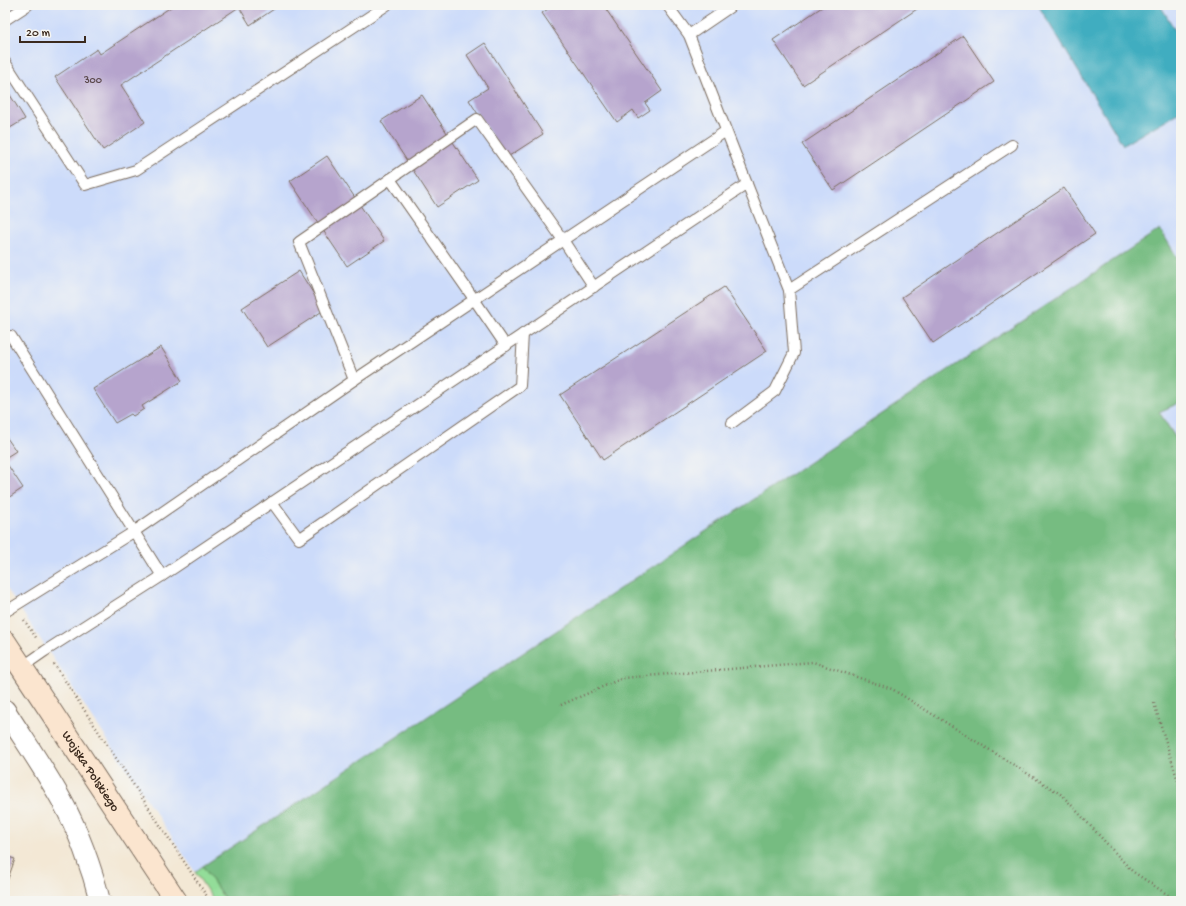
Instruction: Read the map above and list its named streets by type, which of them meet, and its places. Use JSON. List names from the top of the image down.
{
  "streets": {
    "main road": ["Wojska Polskiego"]
  },
  "house_numbers": ["300"],
  "scale_bar": "20 m"
}
